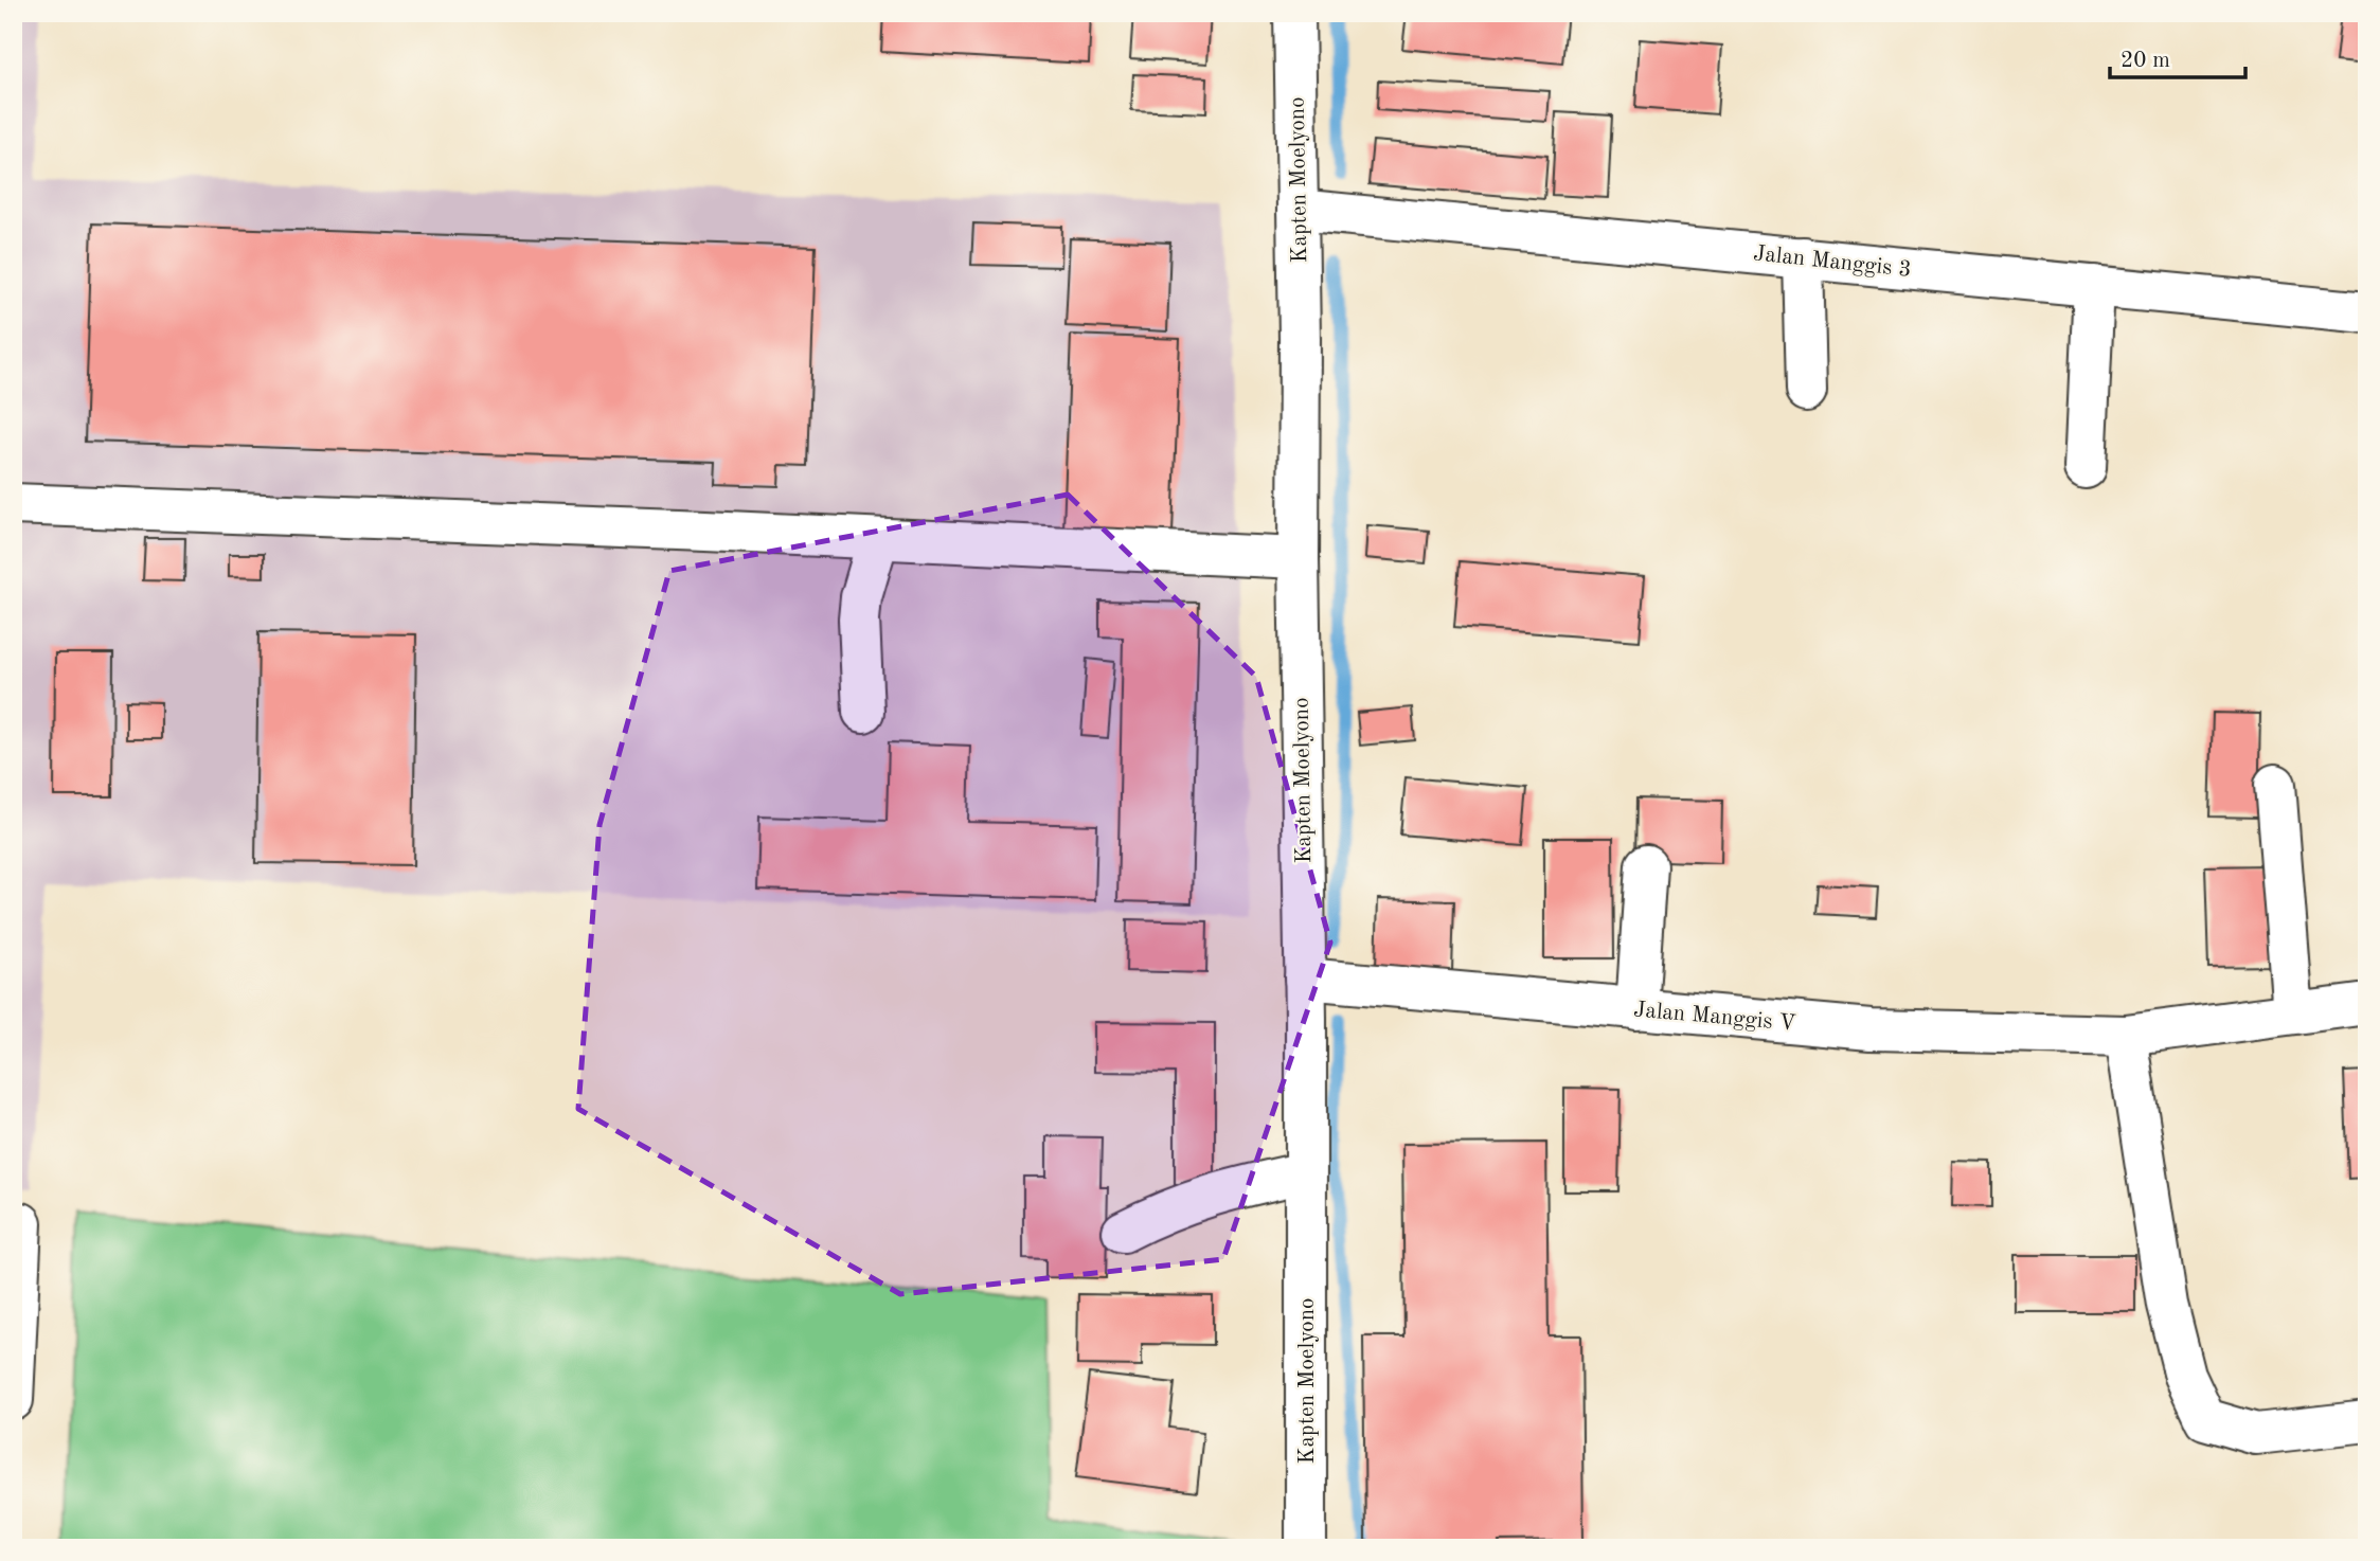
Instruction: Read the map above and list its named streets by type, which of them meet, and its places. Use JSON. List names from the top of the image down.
{
  "streets": {
    "street": ["Kapten Moelyono", "Jalan Manggis 3", "Jalan Manggis V"]
  },
  "crossings": [
    ["Kapten Moelyono", "Jalan Manggis 3"],
    ["Kapten Moelyono", "Jalan Manggis V"]
  ],
  "scale_bar": "20 m"
}
